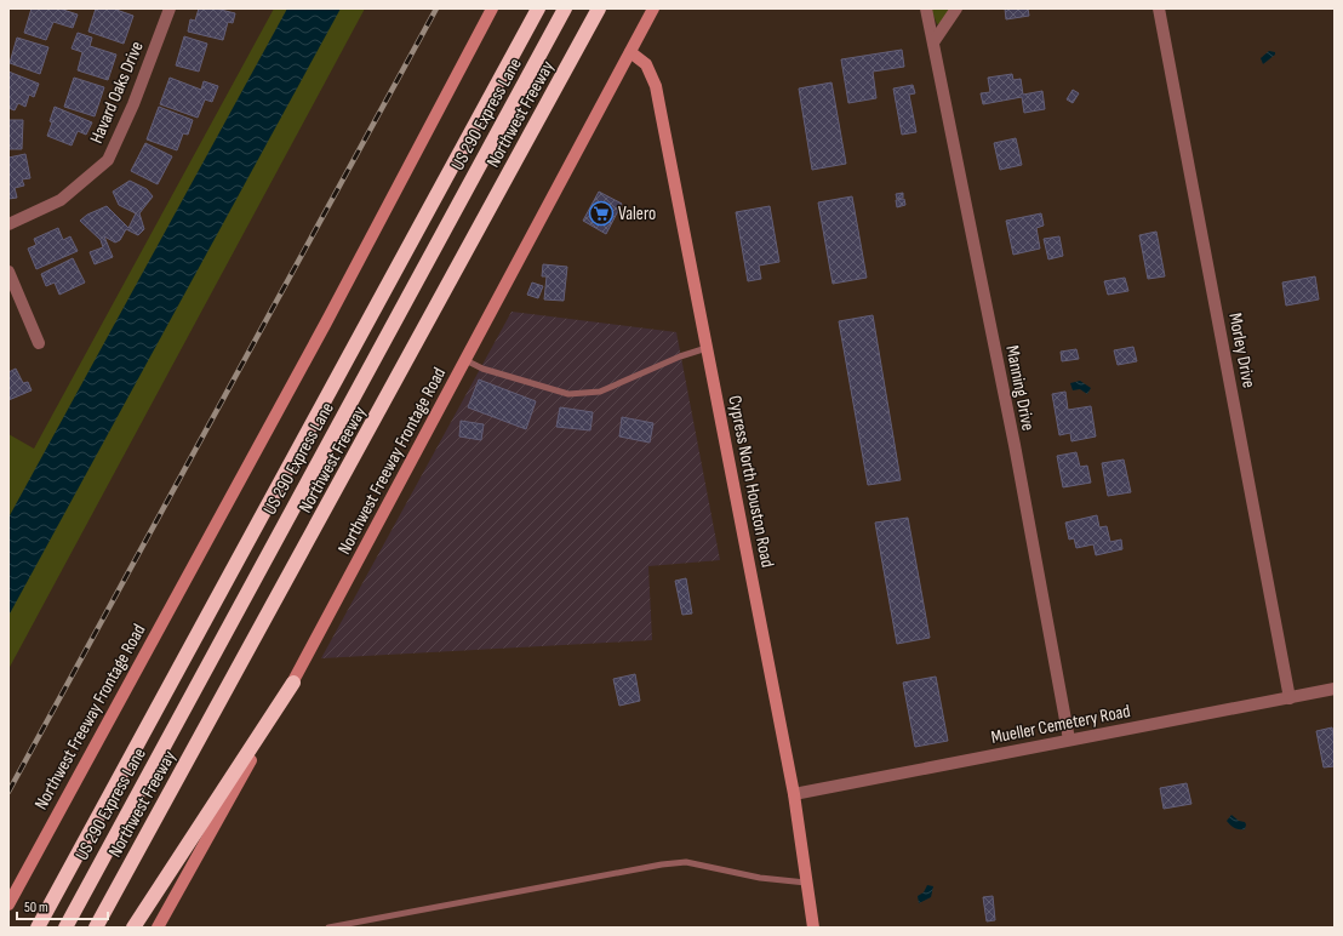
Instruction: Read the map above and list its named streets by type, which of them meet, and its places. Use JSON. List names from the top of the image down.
{
  "streets": {
    "highway": ["US 290 Express Lane", "Northwest Freeway"],
    "main road": ["Northwest Freeway Frontage Road", "Cypress North Houston Road"],
    "street": [
      "Havard Oaks Drive",
      "Morley Drive",
      "Manning Drive",
      "Mueller Cemetery Road"
    ]
  },
  "crossings": [
    ["Morley Drive", "Mueller Cemetery Road"],
    ["Manning Drive", "Mueller Cemetery Road"],
    ["Northwest Freeway Frontage Road", "Cypress North Houston Road"],
    ["Cypress North Houston Road", "Mueller Cemetery Road"]
  ],
  "places": {
    "supermarket": ["Valero"]
  },
  "scale_bar": "50 m"
}
